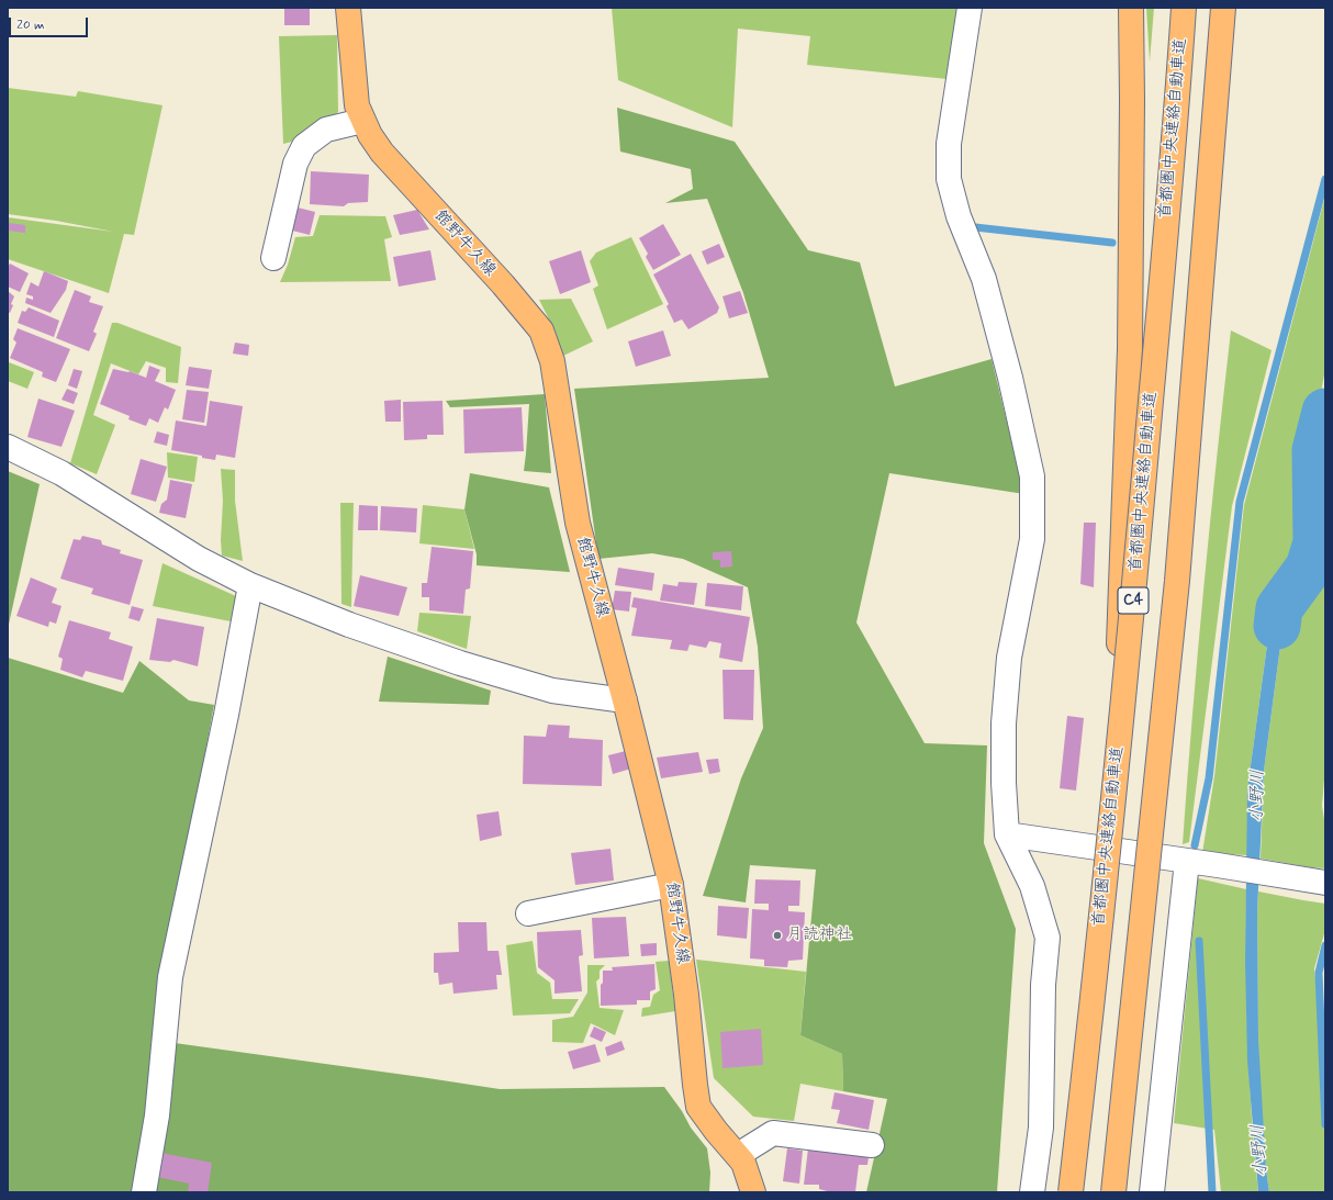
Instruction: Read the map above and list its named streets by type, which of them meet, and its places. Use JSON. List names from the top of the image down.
{
  "streets": {
    "main road": ["首都圏中央連絡自動車道", "館野牛久線", "C4"]
  },
  "water": ["小野川"],
  "places": ["月読神社"],
  "scale_bar": "20 m"
}
